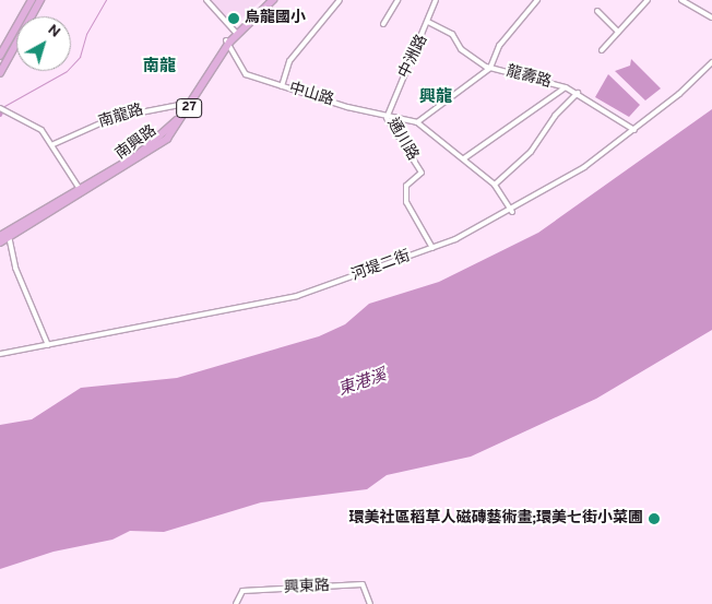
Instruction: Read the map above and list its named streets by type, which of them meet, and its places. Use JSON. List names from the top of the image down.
{
  "streets": {
    "main road": ["27", "南興路"],
    "street": [
      "中洲路",
      "龍壽路",
      "中山路",
      "南龍路",
      "通川路",
      "河堤二街",
      "興東路"
    ]
  },
  "crossings": [
    ["中洲路", "龍壽路"],
    ["中洲路", "中山路"],
    ["中洲路", "通川路"],
    ["龍壽路", "河堤二街"],
    ["中山路", "通川路"],
    ["中山路", "南興路"],
    ["中山路", "河堤二街"],
    ["南龍路", "南興路"],
    ["通川路", "河堤二街"]
  ],
  "districts": ["南龍", "興龍"],
  "water": ["東港溪"],
  "places": ["烏龍國小", "環美社區稻草人磁磚藝術畫;環美七街小菜圃"],
  "north": "top right"
}
